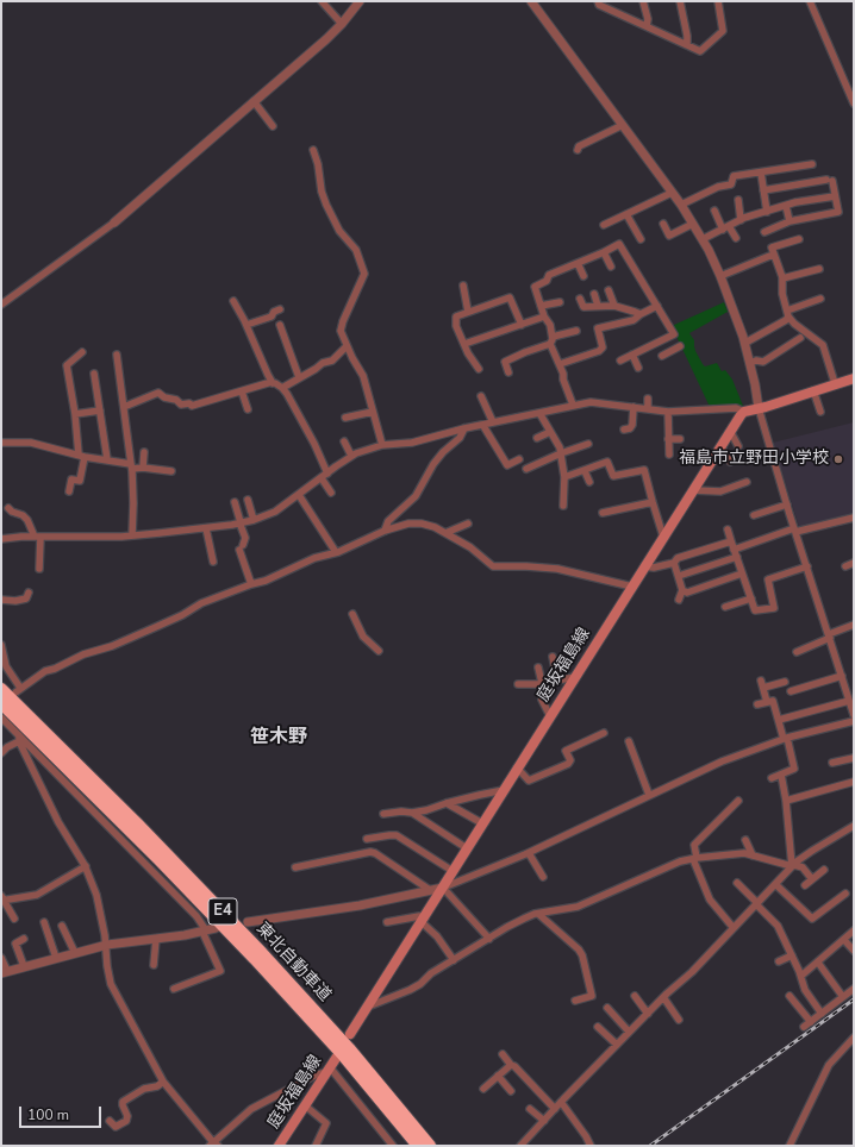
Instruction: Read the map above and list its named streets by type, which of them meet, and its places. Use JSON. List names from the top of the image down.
{
  "streets": {
    "highway": ["E4", "東北自動車道"],
    "main road": ["庭坂福島線"]
  },
  "districts": ["笹木野"],
  "places": ["福島市立野田小学校"],
  "scale_bar": "100 m"
}
